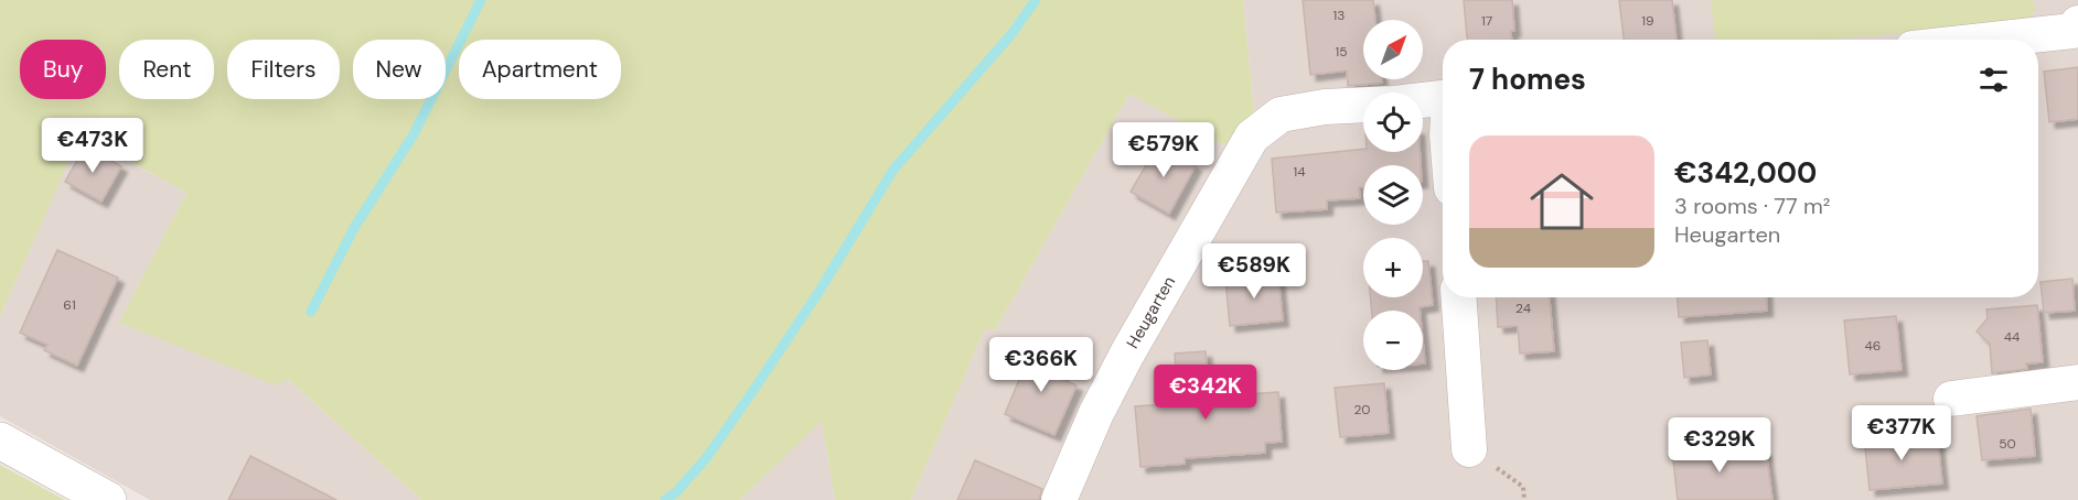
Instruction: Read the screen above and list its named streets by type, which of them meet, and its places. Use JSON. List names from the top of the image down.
{
  "streets": {
    "street": ["Heugarten"]
  },
  "house_numbers": [
    "13",
    "17",
    "19",
    "15",
    "14",
    "61",
    "24",
    "44",
    "46",
    "20",
    "50"
  ],
  "north": "top right",
  "page": {
    "map_buttons": ["+", "−"],
    "chip": [
      "Buy",
      "Rent",
      "Filters",
      "New",
      "Apartment"
    ],
    "heading": "7 homes",
    "price": [
      "€473K",
      "€579K",
      "€589K",
      "€366K",
      "€342K",
      "€377K",
      "€329K"
    ],
    "list": [
      {
        "name": "€342,000",
        "note": "3 rooms · 77 m² · Heugarten"
      }
    ]
  }
}
